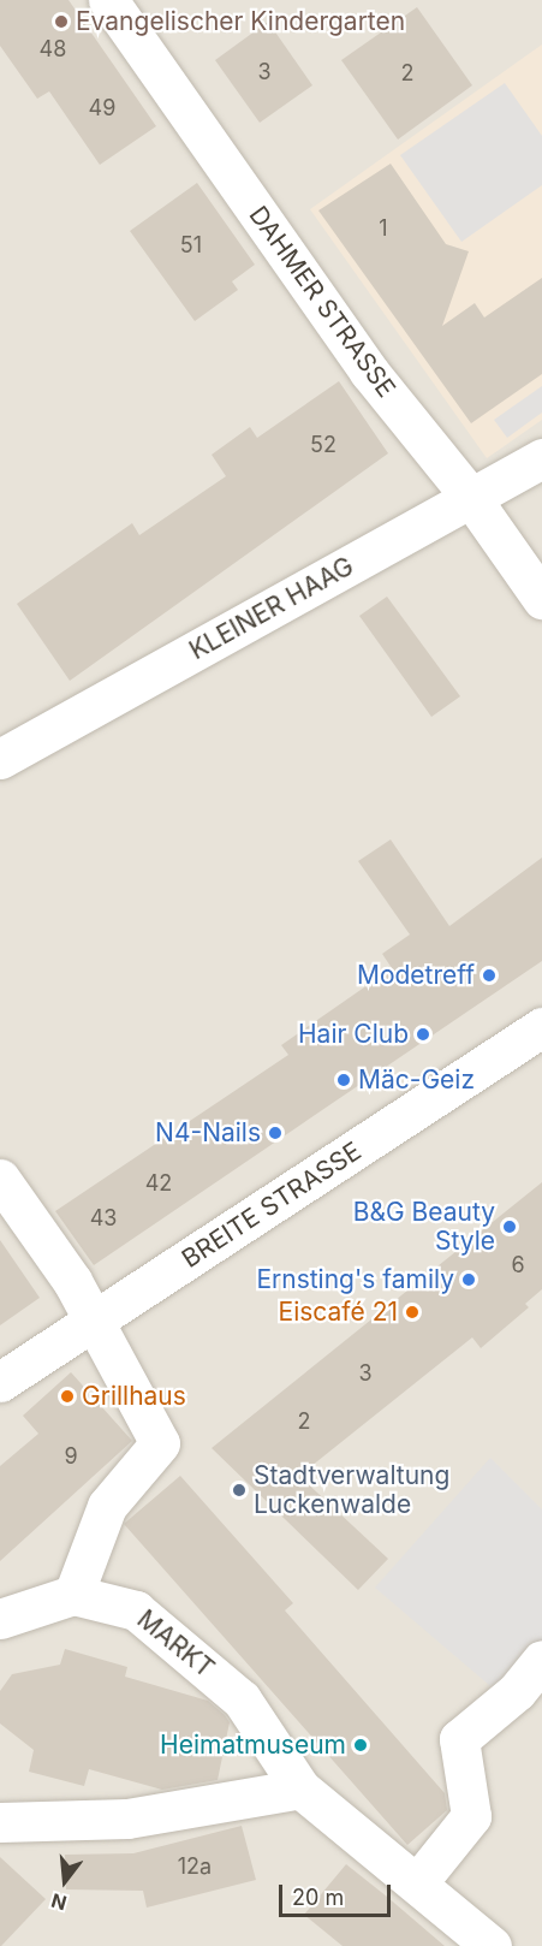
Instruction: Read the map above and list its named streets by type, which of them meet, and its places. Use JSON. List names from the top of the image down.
{
  "streets": {
    "street": [
      "DAHMER STRASSE",
      "KLEINER HAAG",
      "BREITE STRASSE",
      "MARKT"
    ]
  },
  "crossings": [
    ["DAHMER STRASSE", "KLEINER HAAG"]
  ],
  "places": [
    "Evangelischer Kindergarten",
    "Modetreff",
    "Hair Club",
    "Mäc-Geiz",
    "N4-Nails",
    "B&G Beauty Style",
    "Ernsting's family",
    "Eiscafé 21",
    "Grillhaus",
    "Stadtverwaltung Luckenwalde",
    "Heimatmuseum"
  ],
  "house_numbers": [
    "48",
    "3",
    "2",
    "49",
    "1",
    "51",
    "52",
    "42",
    "43",
    "6",
    "3",
    "2",
    "9",
    "12a"
  ],
  "scale_bar": "20 m",
  "north": "bottom"
}
